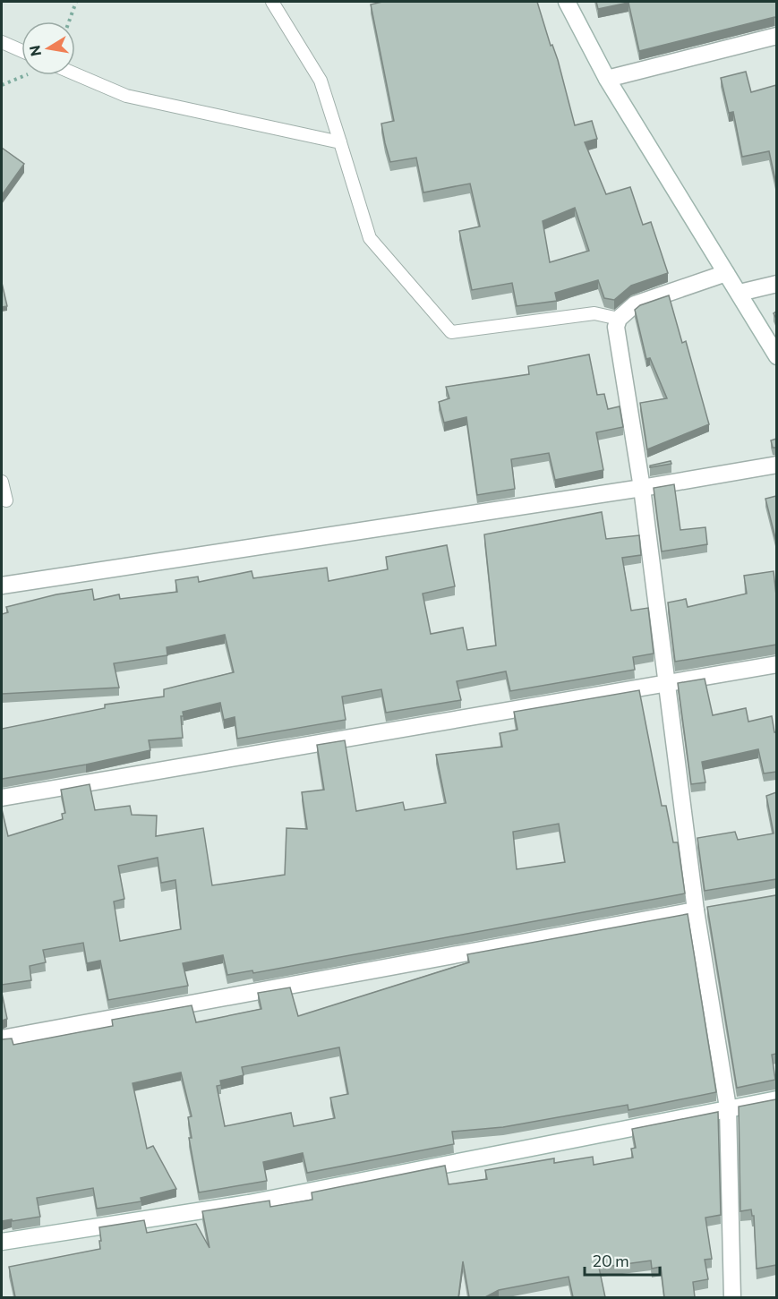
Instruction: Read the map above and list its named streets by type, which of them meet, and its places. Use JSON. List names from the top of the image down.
{
  "scale_bar": "20 m",
  "north": "left"
}
